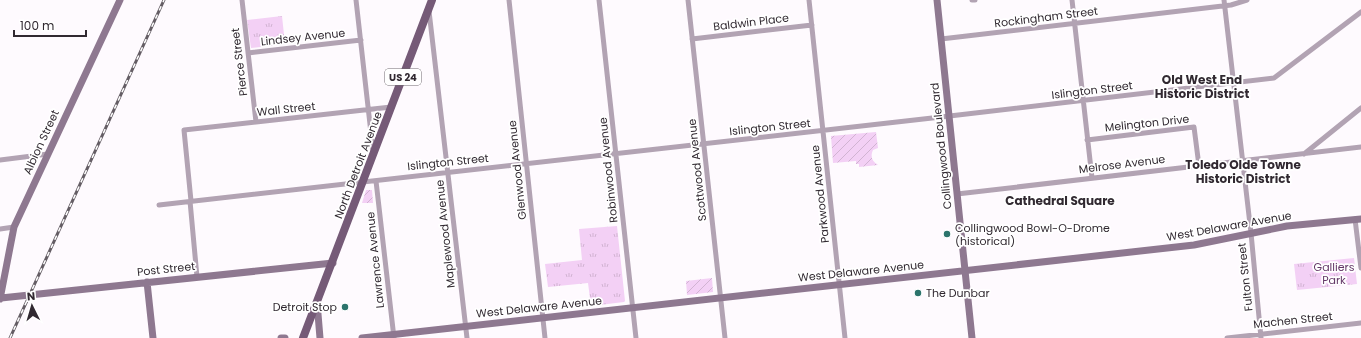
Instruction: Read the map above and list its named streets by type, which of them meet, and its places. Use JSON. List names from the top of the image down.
{
  "streets": {
    "main road": ["US 24", "North Detroit Avenue"],
    "street": [
      "Rockingham Street",
      "Baldwin Place",
      "Lindsey Avenue",
      "Pierce Street",
      "Islington Street",
      "Wall Street",
      "Melington Drive",
      "Albion Street",
      "Collingwood Boulevard",
      "Melrose Avenue",
      "Glenwood Avenue",
      "Robinwood Avenue",
      "Scottwood Avenue",
      "Parkwood Avenue",
      "West Delaware Avenue",
      "Maplewood Avenue",
      "Lawrence Avenue",
      "Post Street",
      "Fulton Street",
      "Machen Street"
    ]
  },
  "crossings": [
    ["Rockingham Street", "Collingwood Boulevard"],
    ["Rockingham Street", "Fulton Street"],
    ["Baldwin Place", "Scottwood Avenue"],
    ["Baldwin Place", "Parkwood Avenue"],
    ["Lindsey Avenue", "Pierce Street"],
    ["Pierce Street", "Wall Street"],
    ["Islington Street", "Wall Street"],
    ["Islington Street", "Collingwood Boulevard"],
    ["Islington Street", "North Detroit Avenue"],
    ["Islington Street", "Glenwood Avenue"],
    ["Islington Street", "Robinwood Avenue"],
    ["Islington Street", "Scottwood Avenue"],
    ["Islington Street", "Parkwood Avenue"],
    ["Islington Street", "Maplewood Avenue"],
    ["Islington Street", "Lawrence Avenue"],
    ["Islington Street", "Fulton Street"],
    ["Wall Street", "North Detroit Avenue"],
    ["Melington Drive", "Melrose Avenue"],
    ["Albion Street", "Post Street"],
    ["Collingwood Boulevard", "Melrose Avenue"],
    ["Collingwood Boulevard", "West Delaware Avenue"],
    ["Melrose Avenue", "Fulton Street"],
    ["North Detroit Avenue", "Maplewood Avenue"],
    ["North Detroit Avenue", "Post Street"],
    ["Glenwood Avenue", "West Delaware Avenue"],
    ["Robinwood Avenue", "West Delaware Avenue"],
    ["Scottwood Avenue", "West Delaware Avenue"],
    ["Parkwood Avenue", "West Delaware Avenue"],
    ["West Delaware Avenue", "Maplewood Avenue"],
    ["West Delaware Avenue", "Lawrence Avenue"],
    ["West Delaware Avenue", "Fulton Street"],
    ["Fulton Street", "Machen Street"]
  ],
  "districts": ["Old West End Historic District", "Toledo Olde Towne Historic District", "Cathedral Square"],
  "parks": ["Galliers Park"],
  "places": ["Collingwood Bowl-O-Drome (historical)", "The Dunbar", "Detroit Stop"],
  "scale_bar": "100 m",
  "north": "top"
}
